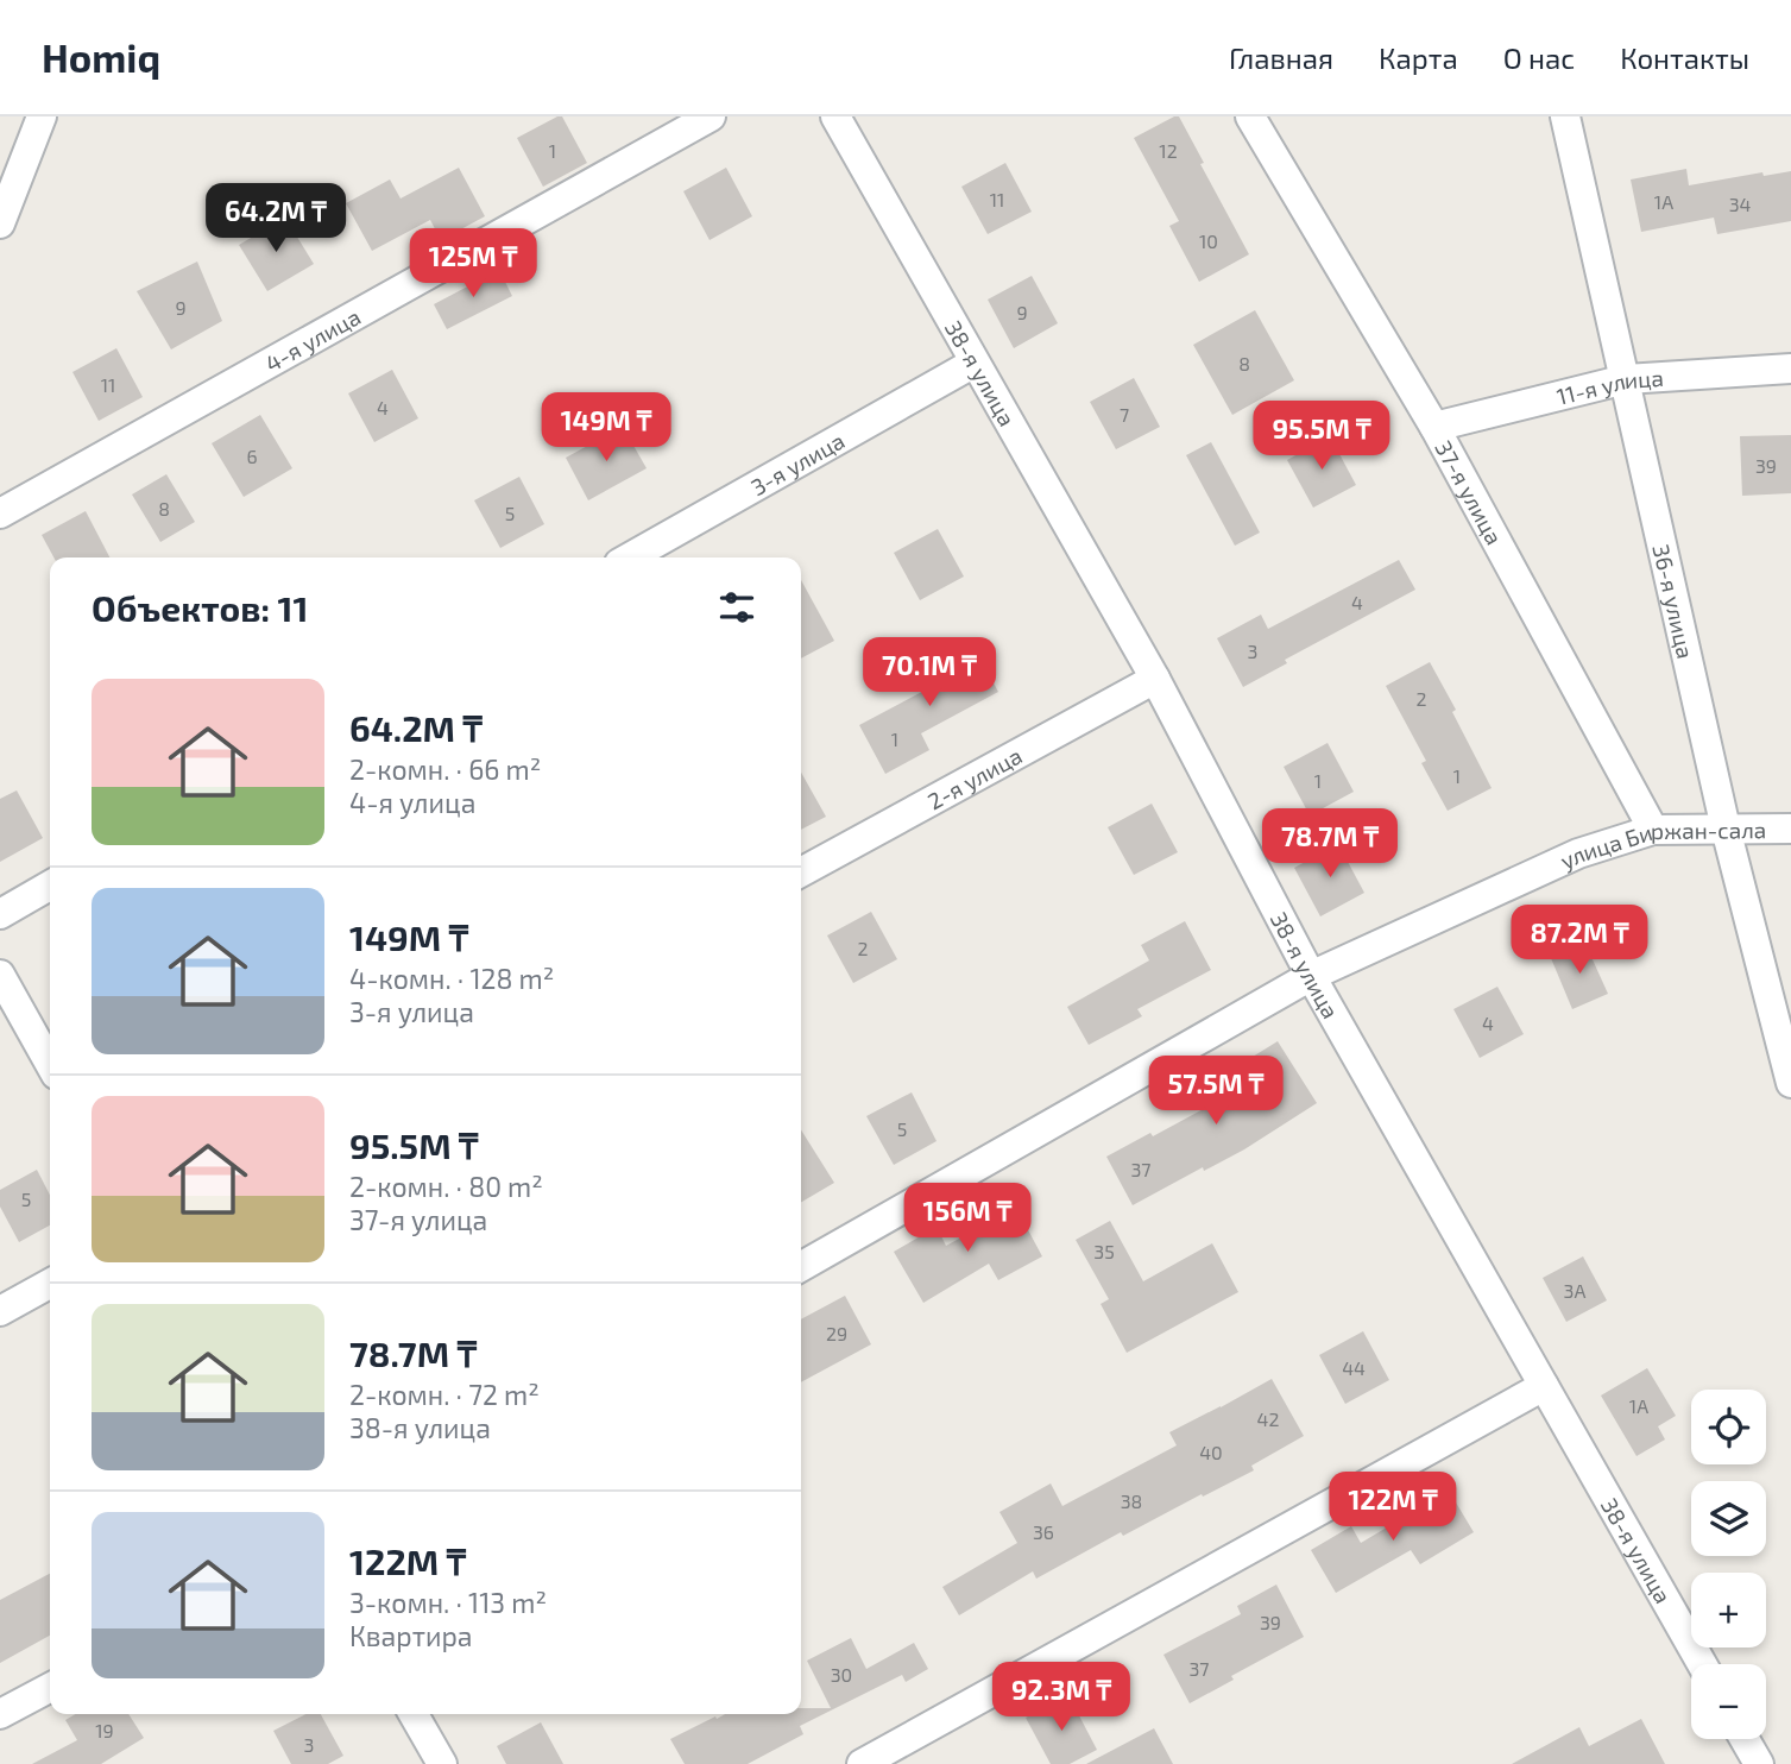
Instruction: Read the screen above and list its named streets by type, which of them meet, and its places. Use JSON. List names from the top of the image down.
{
  "streets": {
    "street": [
      "4-я улица",
      "38-я улица",
      "11-я улица",
      "3-я улица",
      "37-я улица",
      "36-я улица",
      "2-я улица",
      "улица Биржан-сала"
    ]
  },
  "crossings": [
    ["38-я улица", "3-я улица"],
    ["38-я улица", "2-я улица"],
    ["38-я улица", "улица Биржан-сала"],
    ["11-я улица", "37-я улица"],
    ["11-я улица", "36-я улица"],
    ["37-я улица", "улица Биржан-сала"],
    ["36-я улица", "улица Биржан-сала"]
  ],
  "house_numbers": [
    "1",
    "12",
    "11",
    "1А",
    "34",
    "10",
    "9",
    "9",
    "8",
    "11",
    "4",
    "7",
    "6",
    "39",
    "8",
    "5",
    "4",
    "3",
    "2",
    "1",
    "1",
    "1",
    "2",
    "4",
    "5",
    "37",
    "5",
    "35",
    "3А",
    "29",
    "44",
    "1А",
    "42",
    "40",
    "38",
    "36",
    "39",
    "37",
    "30",
    "19",
    "3"
  ],
  "page": {
    "header": "Homiq",
    "nav": [
      "Главная",
      "Карта",
      "О нас",
      "Контакты"
    ],
    "price": [
      "64.2M ₸",
      "125M ₸",
      "149M ₸",
      "95.5M ₸",
      "70.1M ₸",
      "78.7M ₸",
      "87.2M ₸",
      "57.5M ₸",
      "156M ₸",
      "122M ₸",
      "92.3M ₸"
    ],
    "heading": "Объектов: 11",
    "list": [
      {
        "name": "64.2M ₸",
        "note": "2-комн. · 66 m² · 4-я улица"
      },
      {
        "name": "149M ₸",
        "note": "4-комн. · 128 m² · 3-я улица"
      },
      {
        "name": "95.5M ₸",
        "note": "2-комн. · 80 m² · 37-я улица"
      },
      {
        "name": "78.7M ₸",
        "note": "2-комн. · 72 m² · 38-я улица"
      },
      {
        "name": "122M ₸",
        "note": "3-комн. · 113 m² · Квартира"
      }
    ],
    "map_buttons": ["+", "−"]
  }
}
